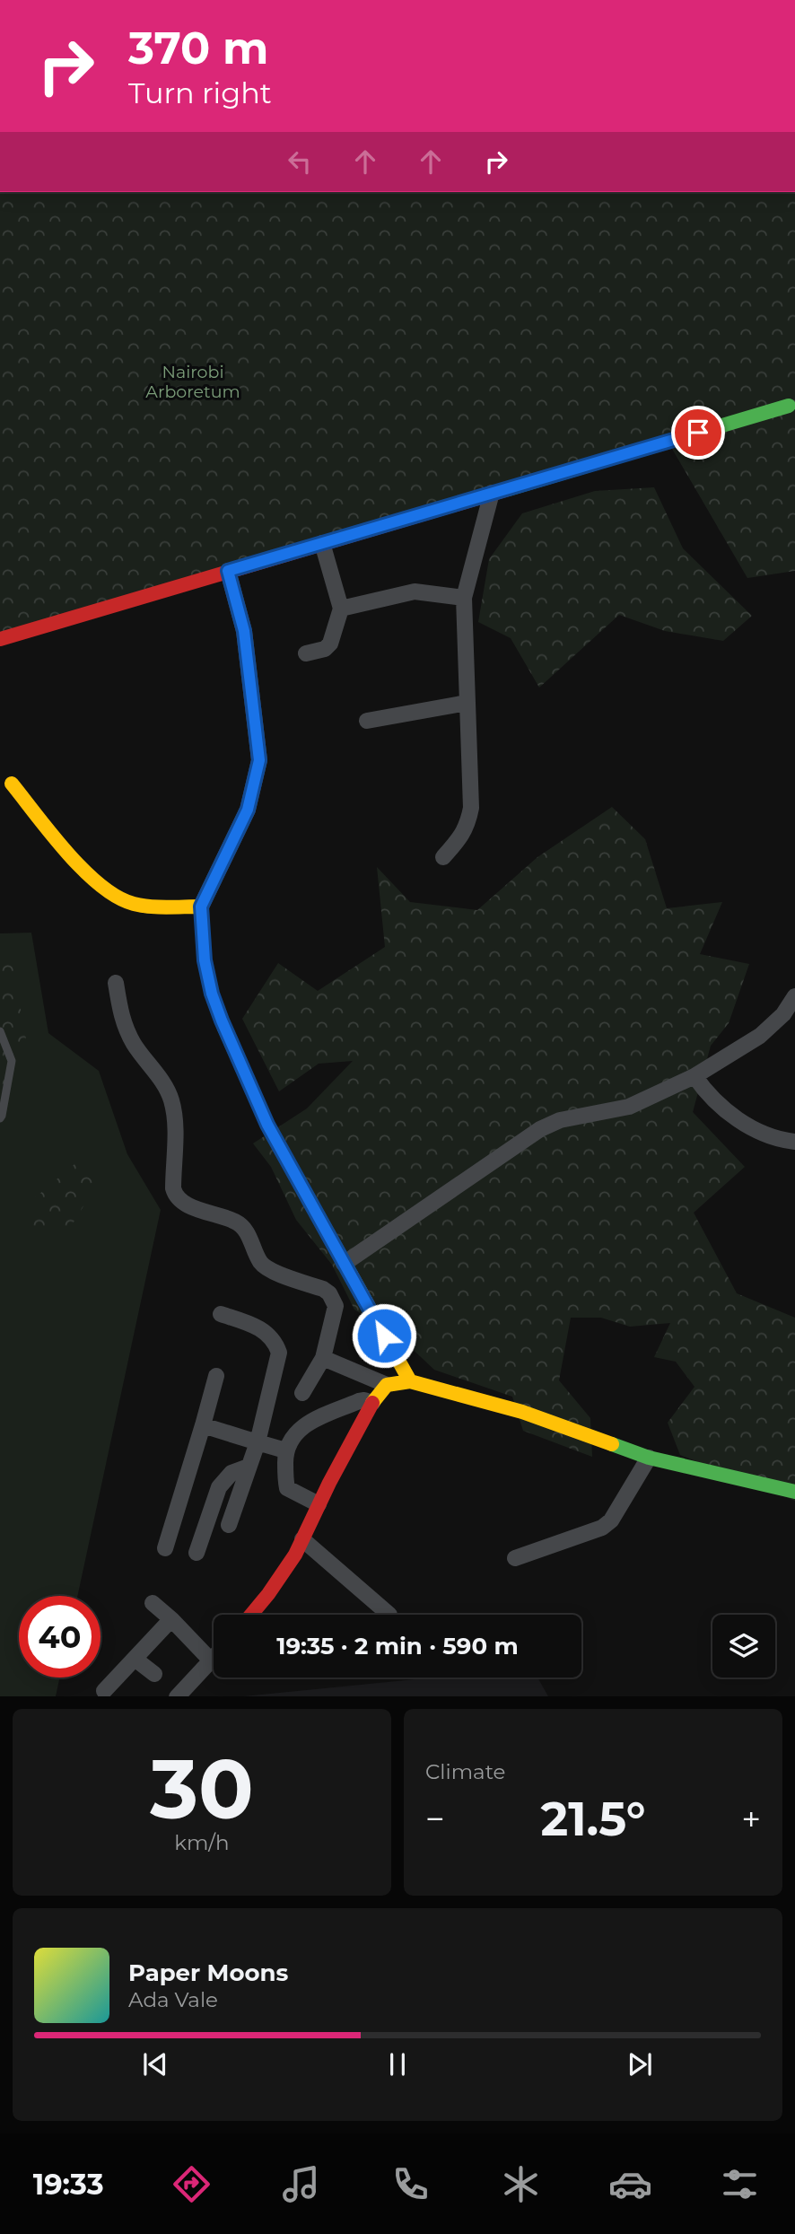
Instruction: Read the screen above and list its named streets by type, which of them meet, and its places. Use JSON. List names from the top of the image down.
{
  "parks": ["Nairobi Arboretum"],
  "page": {
    "turn": ["370 m", "Turn right"],
    "limit": "40",
    "trip": "19:35 · 2 min · 590 m",
    "tile": [
      ["30", "km/h"],
      "Climate"
    ],
    "heat": ["−", "21.5°", "+"],
    "song": ["Paper Moons", "Ada Vale"],
    "tabs": "19:33"
  }
}
